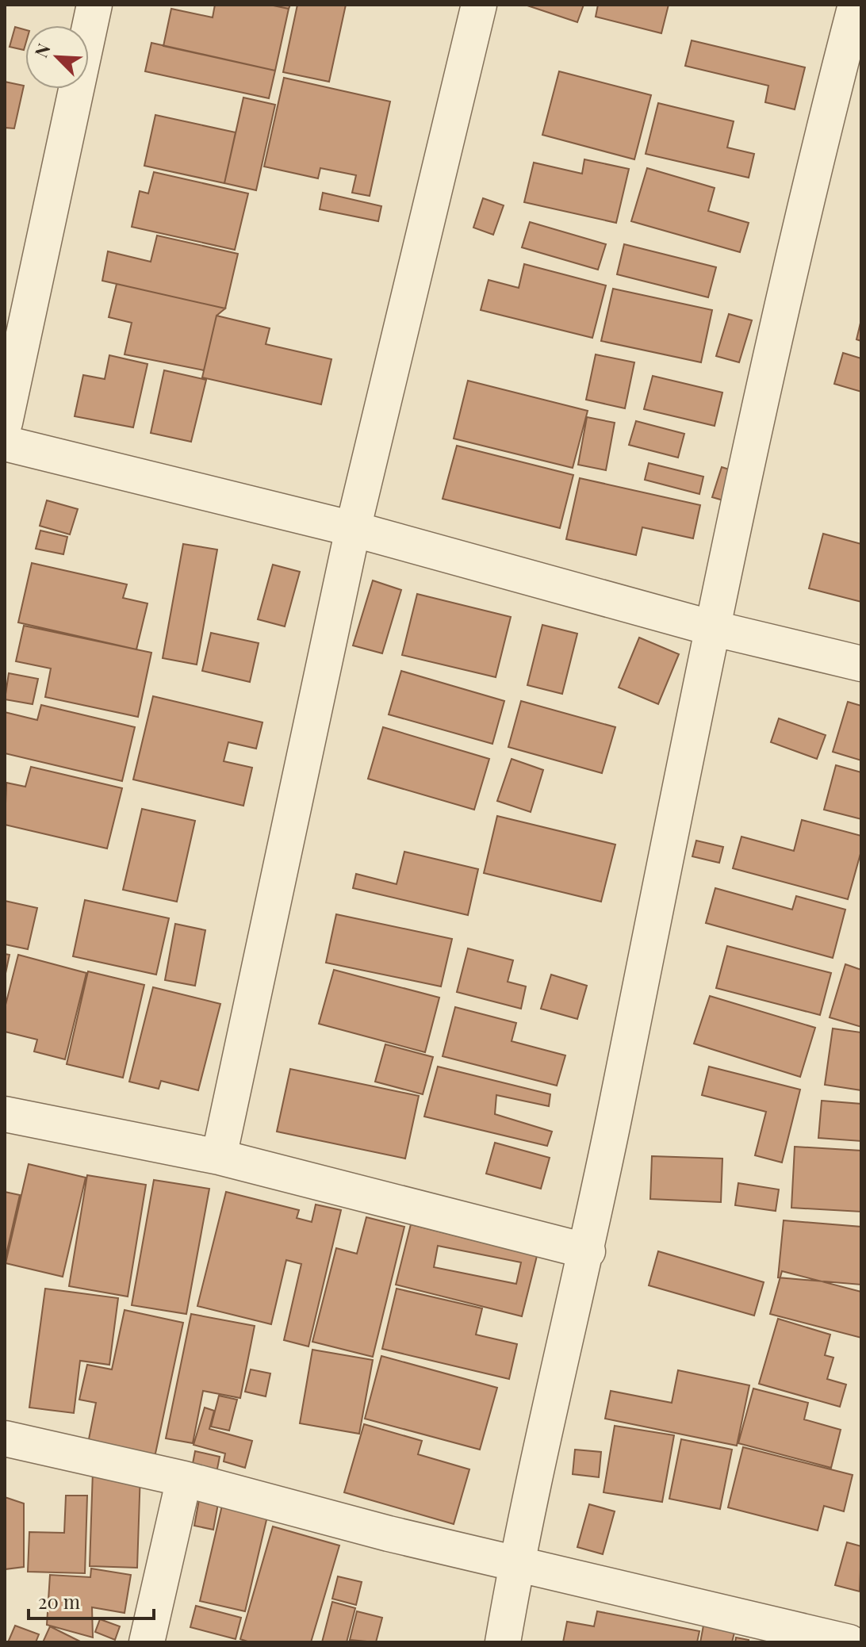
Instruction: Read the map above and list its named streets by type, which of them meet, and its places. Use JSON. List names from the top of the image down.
{
  "scale_bar": "20 m",
  "north": "top left"
}
